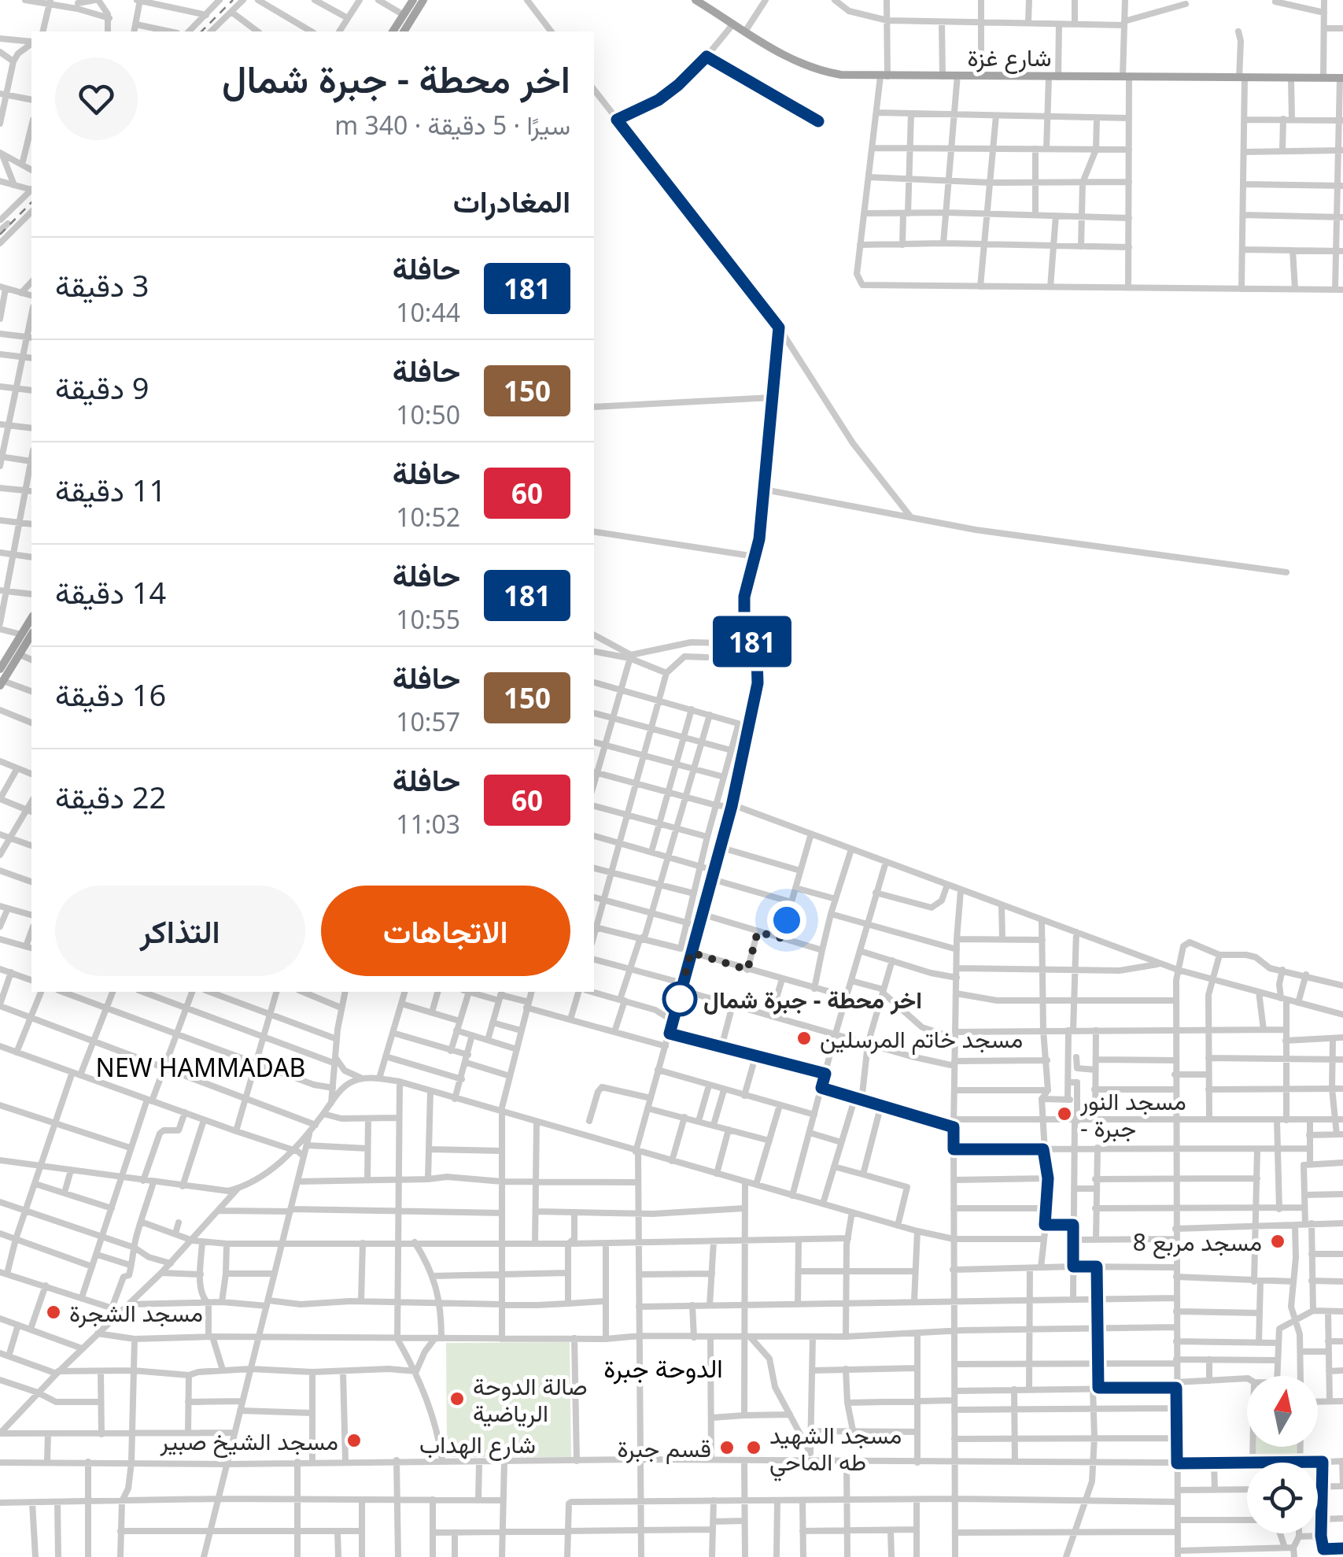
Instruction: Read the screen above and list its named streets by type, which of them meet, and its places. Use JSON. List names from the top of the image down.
{
  "streets": {
    "main road": ["شارع غزة"],
    "street": ["شارع الهداب"]
  },
  "districts": ["NEW HAMMADAB", "الدوحة جبرة"],
  "places": [
    "اخر محطة - جبرة شمال",
    "مسجد خاتم المرسلين",
    "مسجد النور - جبرة",
    "مسجد مربع 8",
    "مسجد الشجرة",
    "صالة الدوحة الرياضية",
    "مسجد الشيخ صبير",
    "قسم جبرة",
    "مسجد الشهيد طه الماحي"
  ],
  "lines": ["bus line 181"],
  "north": "top",
  "page": {
    "on_map": "181",
    "heading": [
      ["اخر محطة - جبرة شمال", "سيرًا · 5 دقيقة · 340 m"],
      "المغادرات"
    ],
    "list": [
      {
        "mark": "181",
        "name": "حافلة",
        "note": "10:44",
        "value": "3 دقيقة"
      },
      {
        "mark": "150",
        "name": "حافلة",
        "note": "10:50",
        "value": "9 دقيقة"
      },
      {
        "mark": "60",
        "name": "حافلة",
        "note": "10:52",
        "value": "11 دقيقة"
      },
      {
        "mark": "181",
        "name": "حافلة",
        "note": "10:55",
        "value": "14 دقيقة"
      },
      {
        "mark": "150",
        "name": "حافلة",
        "note": "10:57",
        "value": "16 دقيقة"
      },
      {
        "mark": "60",
        "name": "حافلة",
        "note": "11:03",
        "value": "22 دقيقة"
      }
    ],
    "buttons": ["الاتجاهات", "التذاكر"]
  }
}
